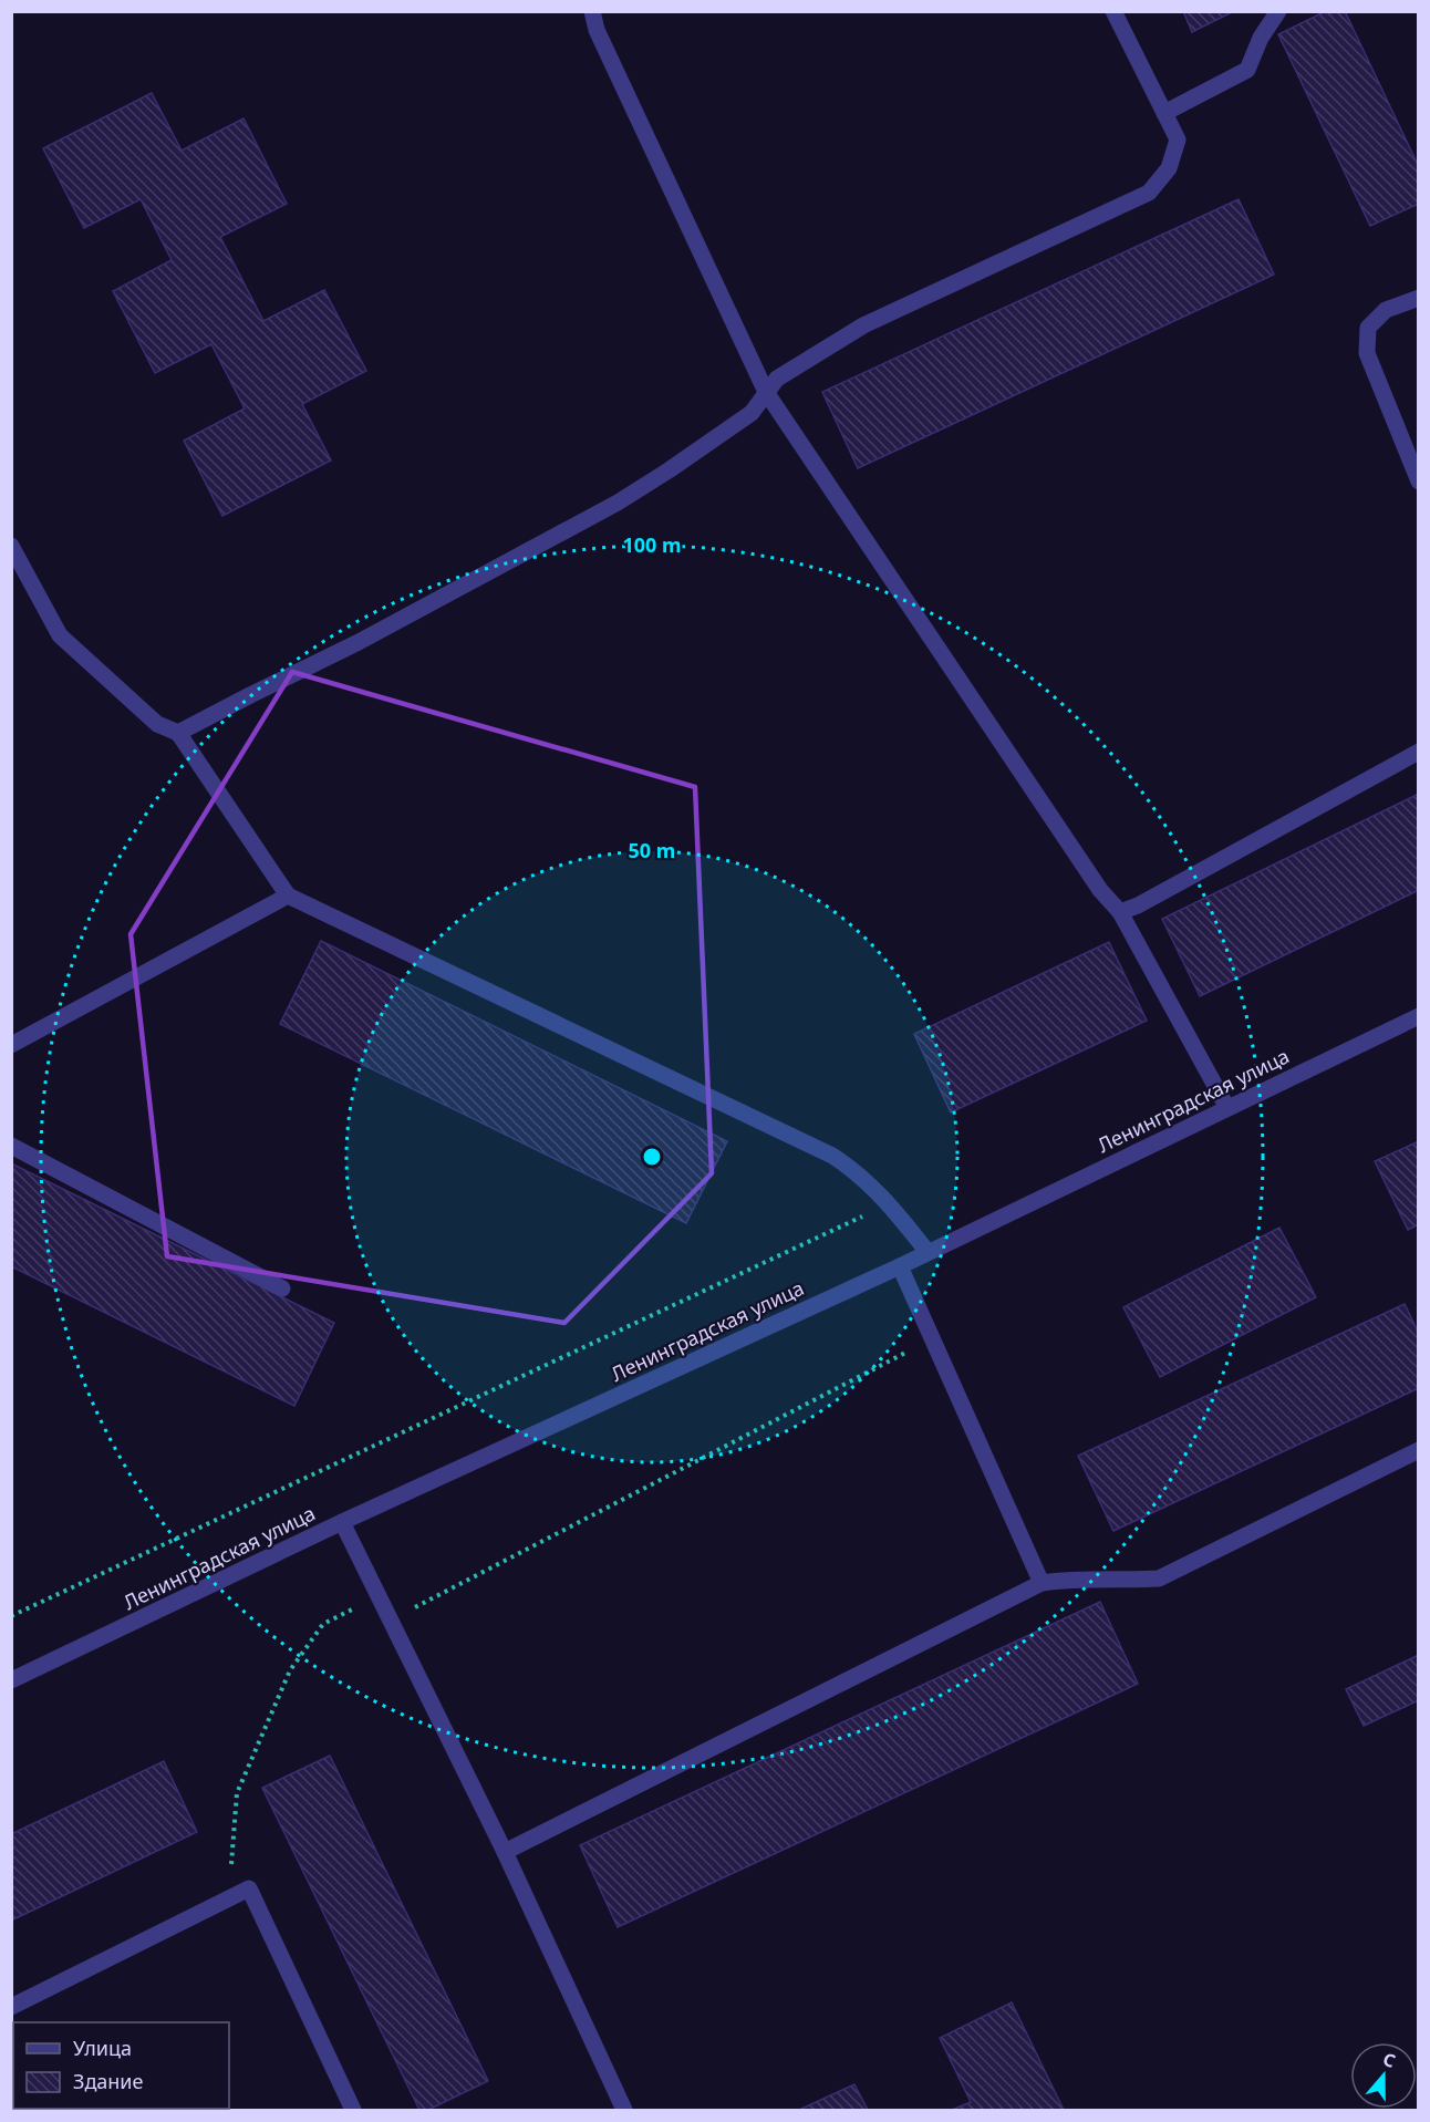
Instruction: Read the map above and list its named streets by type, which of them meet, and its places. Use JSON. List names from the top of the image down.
{
  "streets": {
    "street": ["Ленинградская улица"]
  },
  "legend": ["Улица", "Здание"],
  "north": "top",
  "rings": ["100 m", "50 m"]
}
